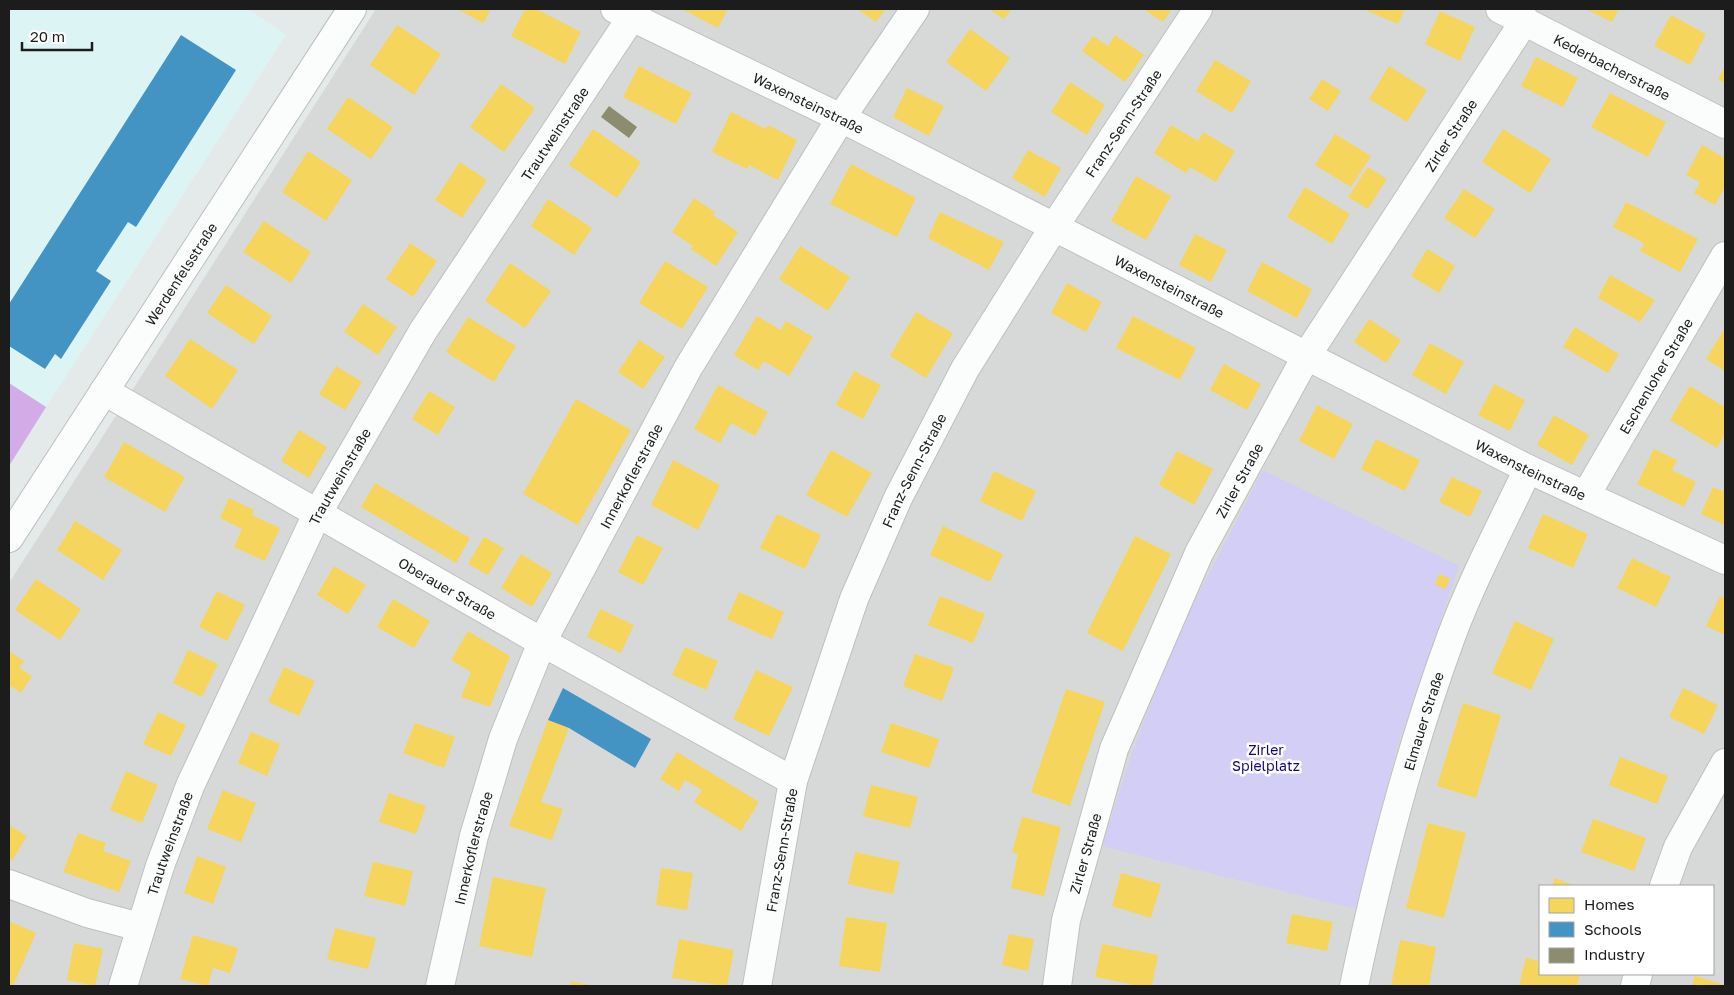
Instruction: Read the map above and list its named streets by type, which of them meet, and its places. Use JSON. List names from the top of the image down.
{
  "streets": {
    "street": [
      "Kederbacherstraße",
      "Waxensteinstraße",
      "Franz-Senn-Straße",
      "Trautweinstraße",
      "Zirler Straße",
      "Werdenfelsstraße",
      "Eschenloher Straße",
      "Innerkoflerstraße",
      "Oberauer Straße",
      "Elmauer Straße"
    ]
  },
  "crossings": [
    ["Kederbacherstraße", "Zirler Straße"],
    ["Waxensteinstraße", "Franz-Senn-Straße"],
    ["Waxensteinstraße", "Trautweinstraße"],
    ["Waxensteinstraße", "Zirler Straße"],
    ["Waxensteinstraße", "Eschenloher Straße"],
    ["Waxensteinstraße", "Innerkoflerstraße"],
    ["Waxensteinstraße", "Elmauer Straße"],
    ["Franz-Senn-Straße", "Oberauer Straße"],
    ["Trautweinstraße", "Oberauer Straße"],
    ["Werdenfelsstraße", "Oberauer Straße"],
    ["Innerkoflerstraße", "Oberauer Straße"]
  ],
  "parks": ["Zirler Spielplatz"],
  "legend": ["Homes", "Schools", "Industry"],
  "scale_bar": "20 m"
}
